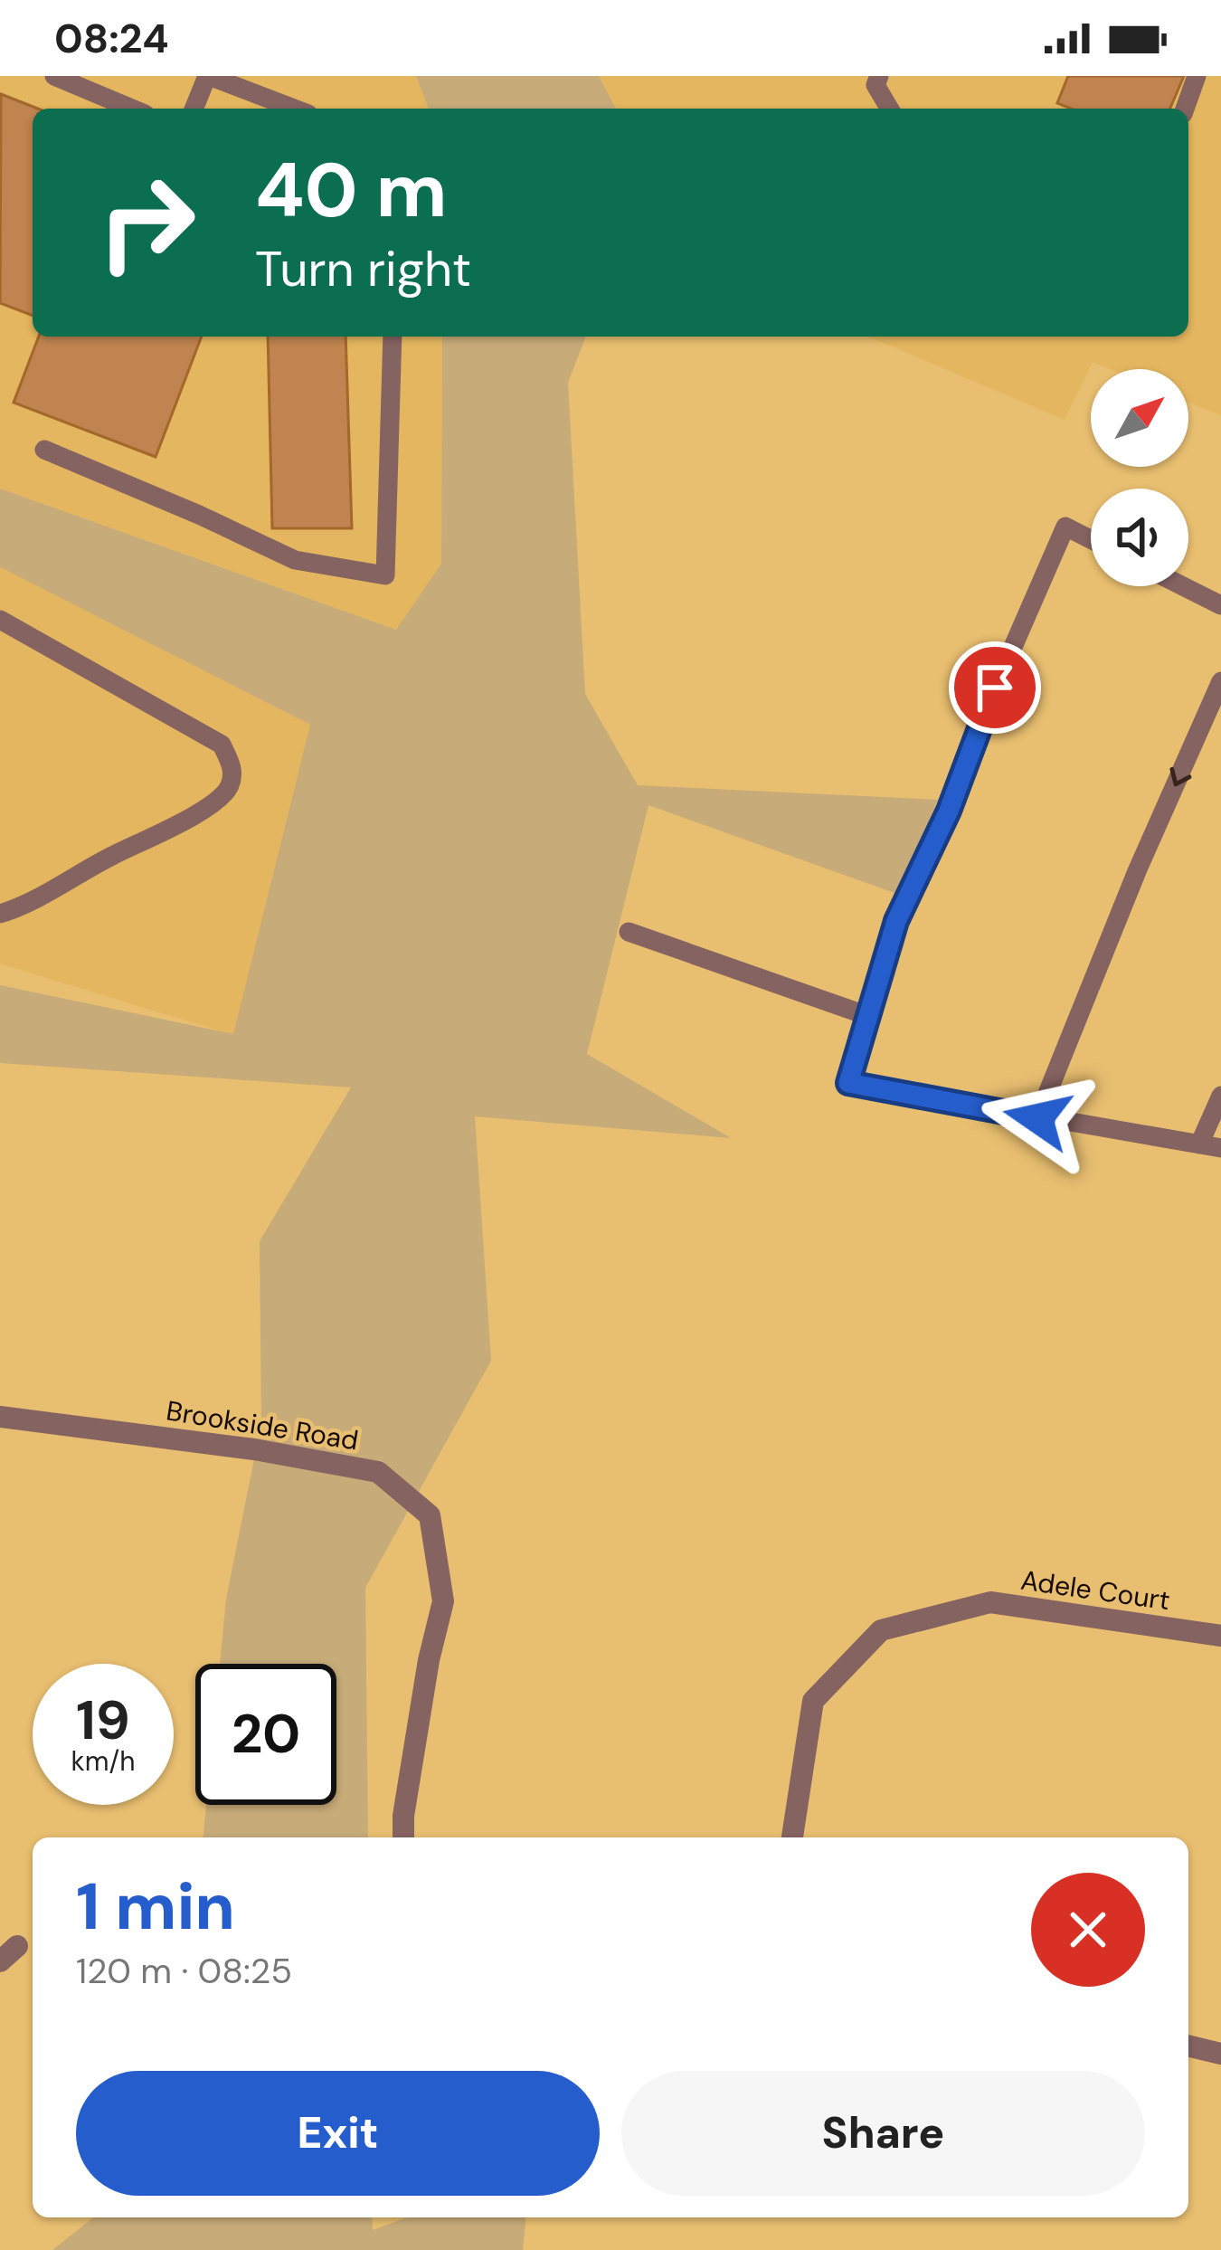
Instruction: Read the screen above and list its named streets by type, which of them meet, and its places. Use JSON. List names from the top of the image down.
{
  "streets": {
    "street": ["Brookside Road", "Adele Court"]
  },
  "north": "top right",
  "page": {
    "status": "08:24",
    "turn": ["40 m", "Turn right"],
    "speed": "19 km/h",
    "limit": "20",
    "heading": ["1 min", "120 m · 08:25"],
    "buttons": ["Exit", "Share"]
  }
}
